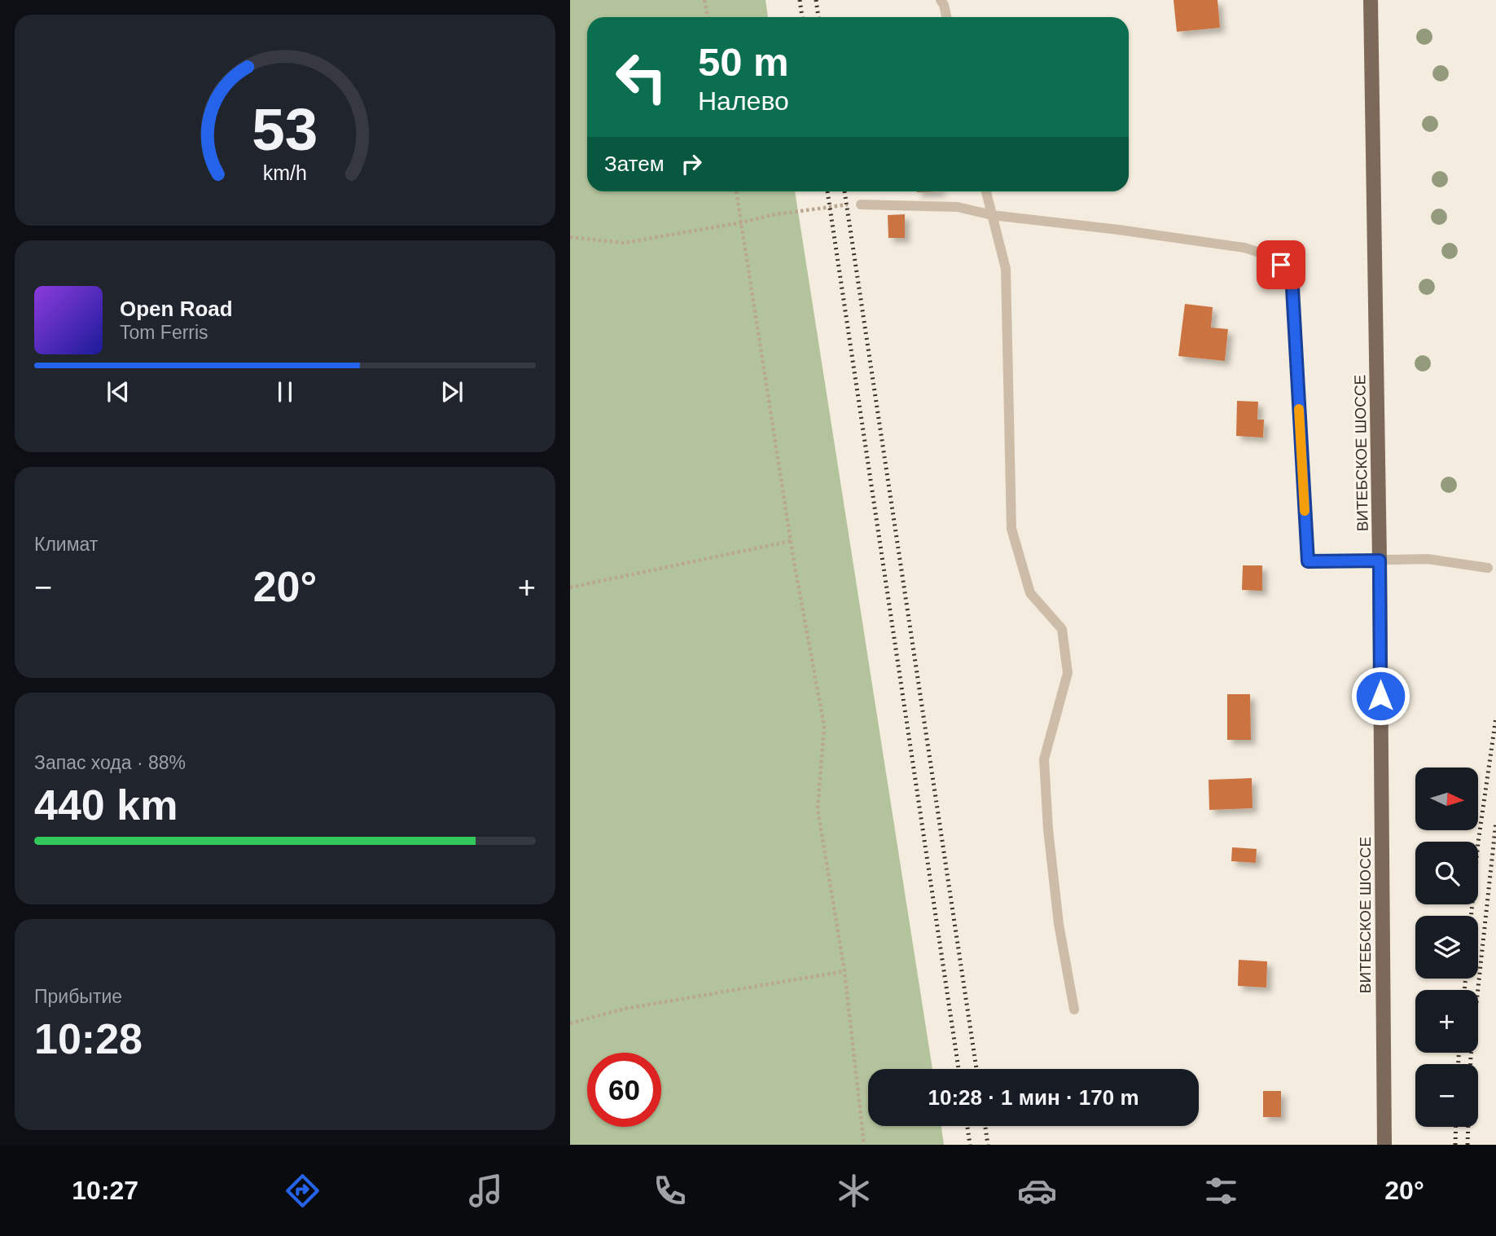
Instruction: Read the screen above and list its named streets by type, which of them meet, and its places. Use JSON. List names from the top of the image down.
{
  "streets": {
    "main road": ["ВИТЕБСКОЕ ШОССЕ"]
  },
  "north": "right",
  "page": {
    "turn": ["50 m", "Налево"],
    "then": "Затем",
    "song": ["Open Road", "Tom Ferris"],
    "tile": [
      "Климат",
      ["Запас хода · 88%", "440 km"],
      ["Прибытие", "10:28"]
    ],
    "heat": ["−", "20°", "+"],
    "map_buttons": ["+", "−"],
    "limit": "60",
    "trip": "10:28 · 1 мин · 170 m",
    "tabs": ["10:27", "20°"],
    "gauge": ["53", "km/h"]
  }
}
